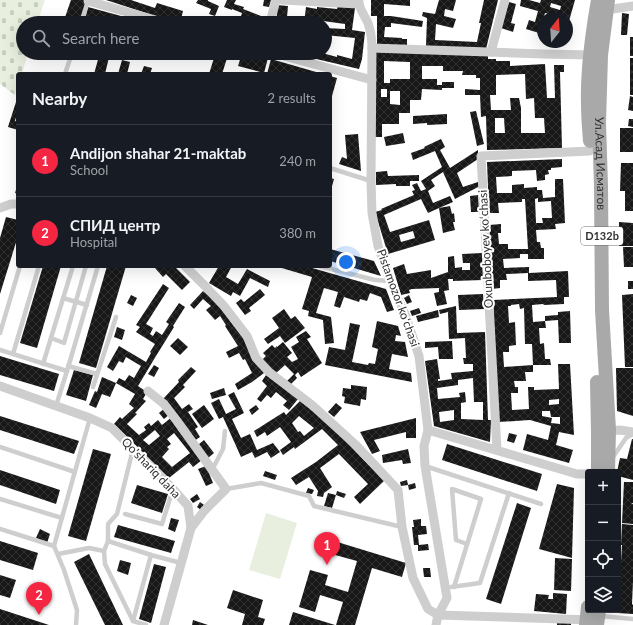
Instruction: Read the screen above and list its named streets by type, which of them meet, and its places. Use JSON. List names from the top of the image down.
{
  "streets": {
    "main road": ["Ул.Асад Исматов", "D132b"],
    "street": ["Oxunboboyev koʻchasi", "Pistamozor koʻchasi", "Qo'shariq daha"]
  },
  "crossings": [
    ["Ул.Асад Исматов", "Oxunboboyev koʻchasi"]
  ],
  "north": "top",
  "page": {
    "search": "Search here",
    "heading": ["Nearby", "2 results"],
    "list": [
      {
        "mark": "1",
        "name": "Andijon shahar 21-maktab",
        "note": "School",
        "value": "240 m"
      },
      {
        "mark": "2",
        "name": "СПИД центр",
        "note": "Hospital",
        "value": "380 m"
      }
    ],
    "map_buttons": ["+", "−"],
    "pins": ["1", "2"]
  }
}
